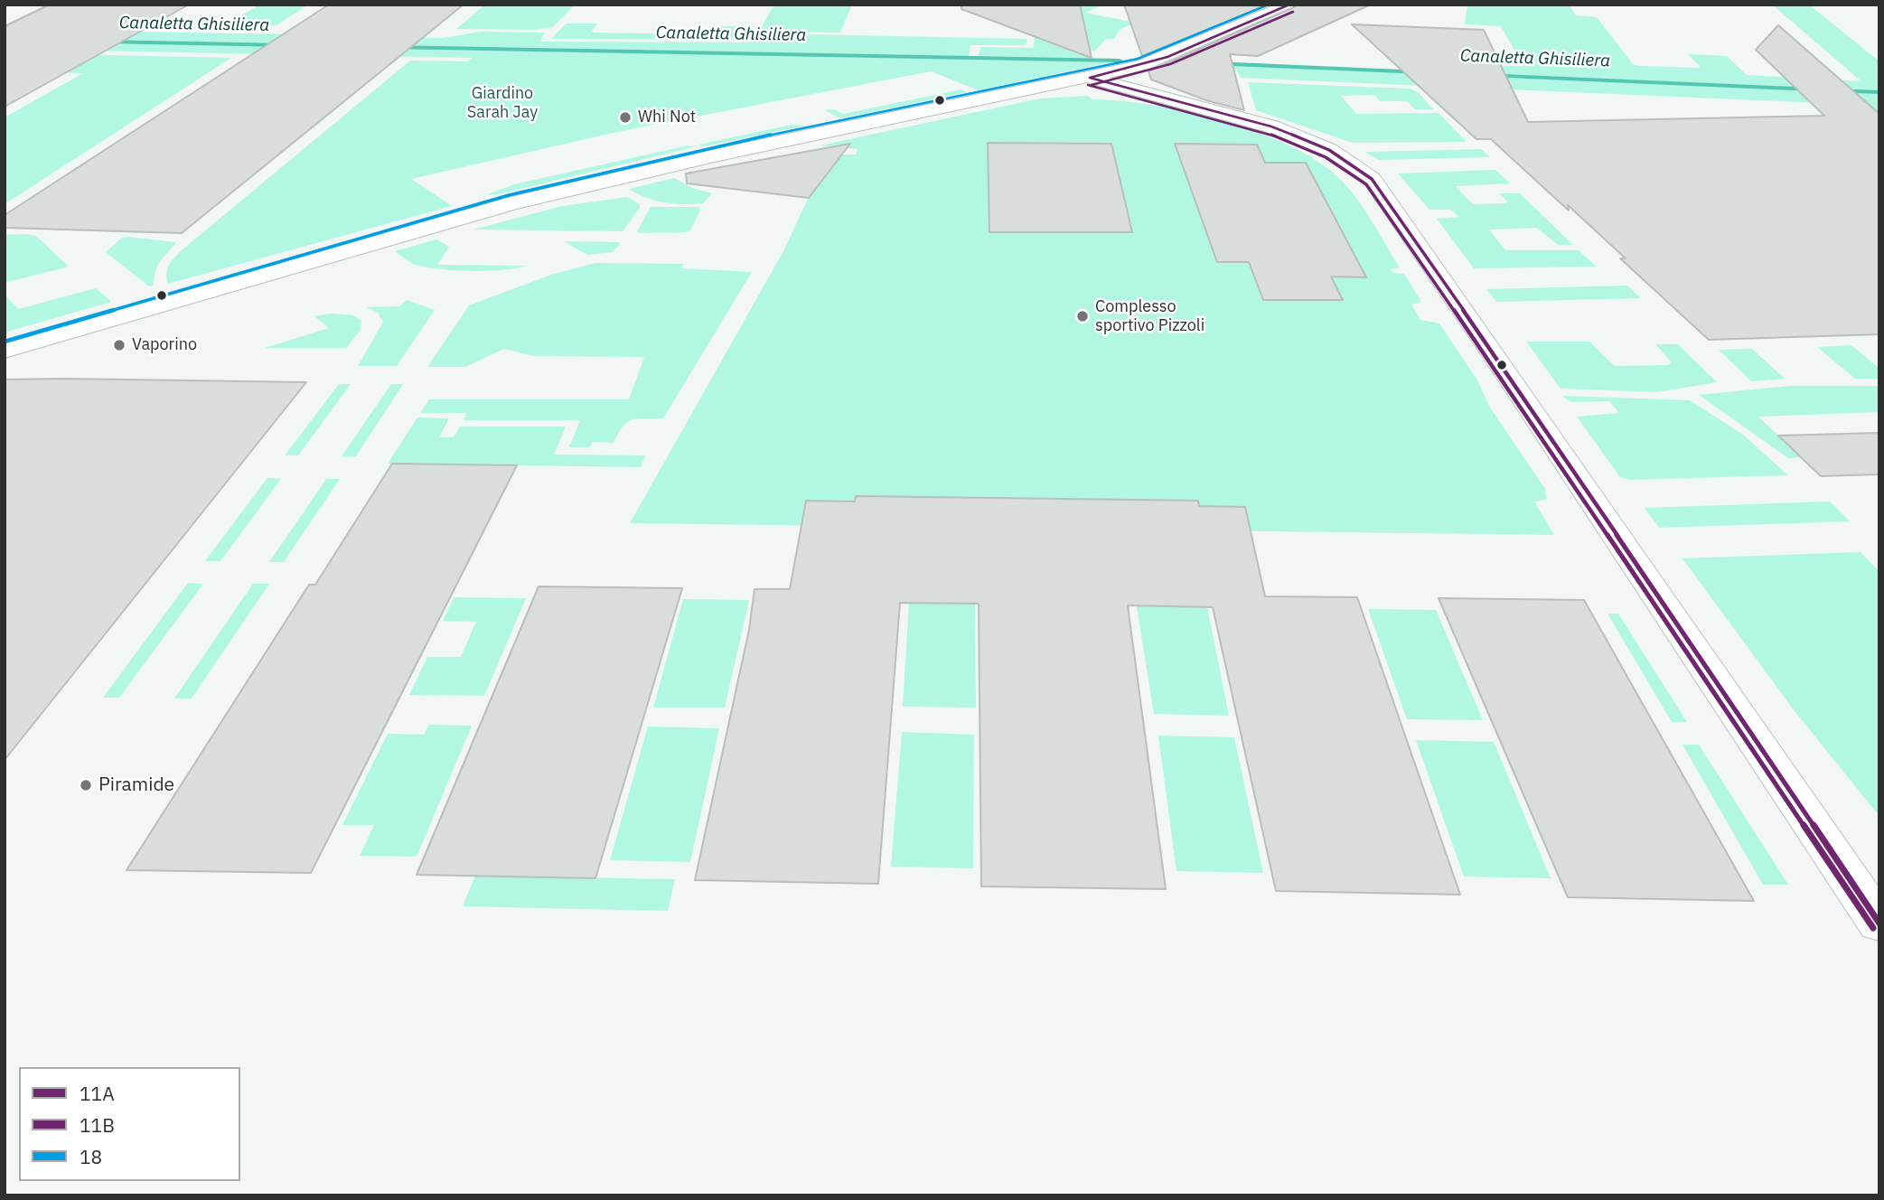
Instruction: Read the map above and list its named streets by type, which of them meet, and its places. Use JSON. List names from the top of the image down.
{
  "water": ["Canaletta Ghisiliera"],
  "parks": ["Giardino Sarah Jay"],
  "places": [
    "Whi Not",
    "Complesso sportivo Pizzoli",
    "Vaporino",
    "Piramide"
  ],
  "lines": ["transit line 11A", "transit line 18", "transit line 11B"],
  "legend": ["11A", "11B", "18"]
}
